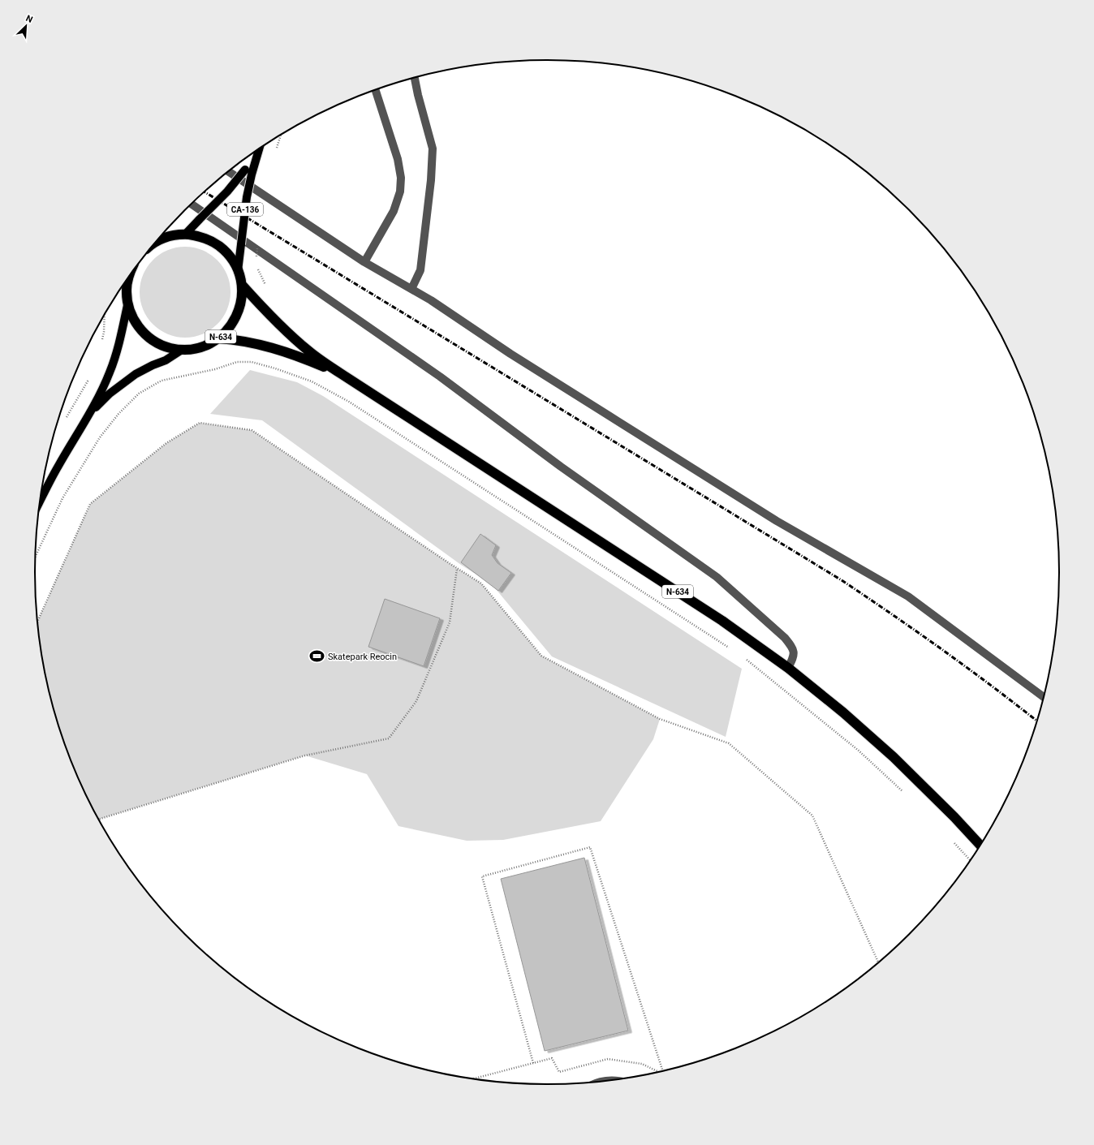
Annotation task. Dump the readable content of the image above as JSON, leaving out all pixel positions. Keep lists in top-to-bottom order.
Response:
{
  "streets": {
    "highway": ["N-634"],
    "main road": ["CA-136"]
  },
  "crossings": [
    ["CA-136", "N-634"]
  ],
  "places": {
    "sports": ["Skatepark Reocin"]
  },
  "north": "top right"
}
